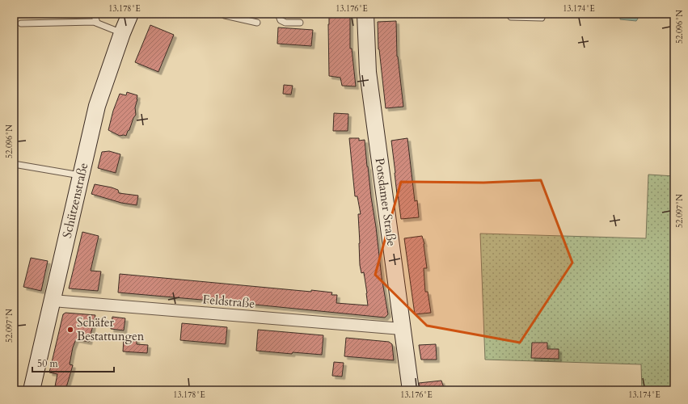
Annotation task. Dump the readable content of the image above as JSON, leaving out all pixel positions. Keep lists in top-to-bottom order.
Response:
{
  "streets": {
    "street": ["Schützenstraße", "Potsdamer Straße", "Feldstraße"]
  },
  "crossings": [
    ["Schützenstraße", "Feldstraße"],
    ["Potsdamer Straße", "Feldstraße"]
  ],
  "places": ["Schäfer Bestattungen"],
  "scale_bar": "50 m",
  "coordinates": [
    "13.178°E",
    "13.176°E",
    "13.174°E",
    "52.096°N",
    "52.097°N"
  ]
}
